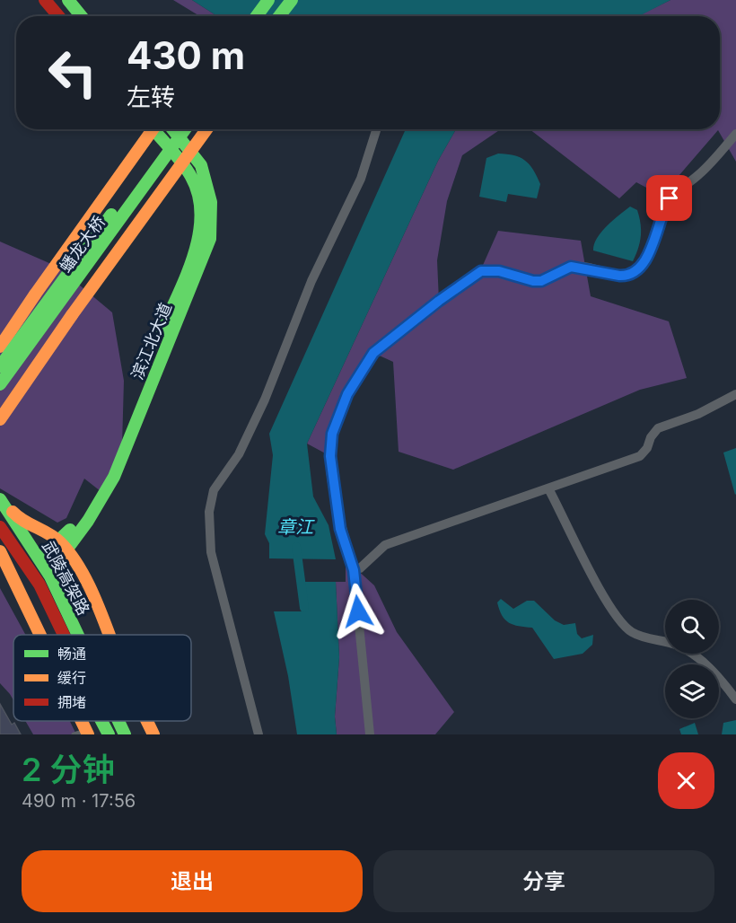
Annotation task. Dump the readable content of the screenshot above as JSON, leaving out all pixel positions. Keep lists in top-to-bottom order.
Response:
{
  "streets": {
    "main road": ["蟠龙大桥", "滨江北大道", "武陵高架路"]
  },
  "water": ["章江"],
  "legend": ["畅通", "缓行", "拥堵"],
  "page": {
    "turn": ["430 m", "左转"],
    "heading": ["2 分钟", "490 m · 17:56"],
    "buttons": ["退出", "分享"]
  }
}
